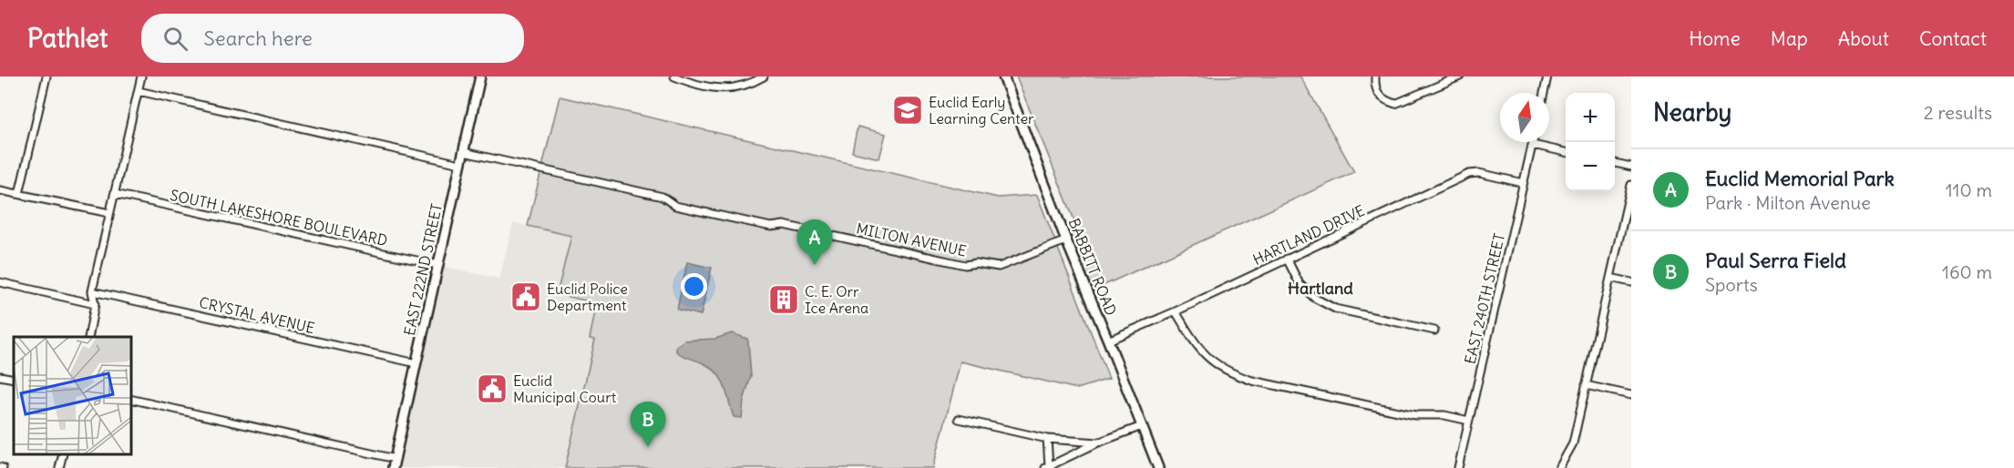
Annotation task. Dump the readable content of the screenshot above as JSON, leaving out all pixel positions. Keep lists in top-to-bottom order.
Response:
{
  "streets": {
    "main road": ["BABBITT ROAD", "EAST 222ND STREET"],
    "street": [
      "SOUTH LAKESHORE BOULEVARD",
      "HARTLAND DRIVE",
      "MILTON AVENUE",
      "EAST 240TH STREET",
      "CRYSTAL AVENUE"
    ]
  },
  "crossings": [
    ["SOUTH LAKESHORE BOULEVARD", "EAST 222ND STREET"],
    ["HARTLAND DRIVE", "BABBITT ROAD"],
    ["HARTLAND DRIVE", "EAST 240TH STREET"],
    ["MILTON AVENUE", "BABBITT ROAD"],
    ["MILTON AVENUE", "EAST 222ND STREET"],
    ["EAST 222ND STREET", "CRYSTAL AVENUE"]
  ],
  "districts": ["Hartland"],
  "places": {
    "school or university": ["Euclid Early Learning Center"],
    "public building": ["Euclid Police Department", "Euclid Municipal Court"],
    "building": ["C. E. Orr Ice Arena"]
  },
  "north": "top",
  "page": {
    "header": "Pathlet",
    "search": "Search here",
    "nav": [
      "Home",
      "Map",
      "About",
      "Contact"
    ],
    "heading": ["Nearby", "2 results"],
    "map_buttons": ["+", "−"],
    "list": [
      {
        "mark": "A",
        "name": "Euclid Memorial Park",
        "note": "Park · Milton Avenue",
        "value": "110 m"
      },
      {
        "mark": "B",
        "name": "Paul Serra Field",
        "note": "Sports",
        "value": "160 m"
      }
    ],
    "pins": ["A", "B"]
  }
}
